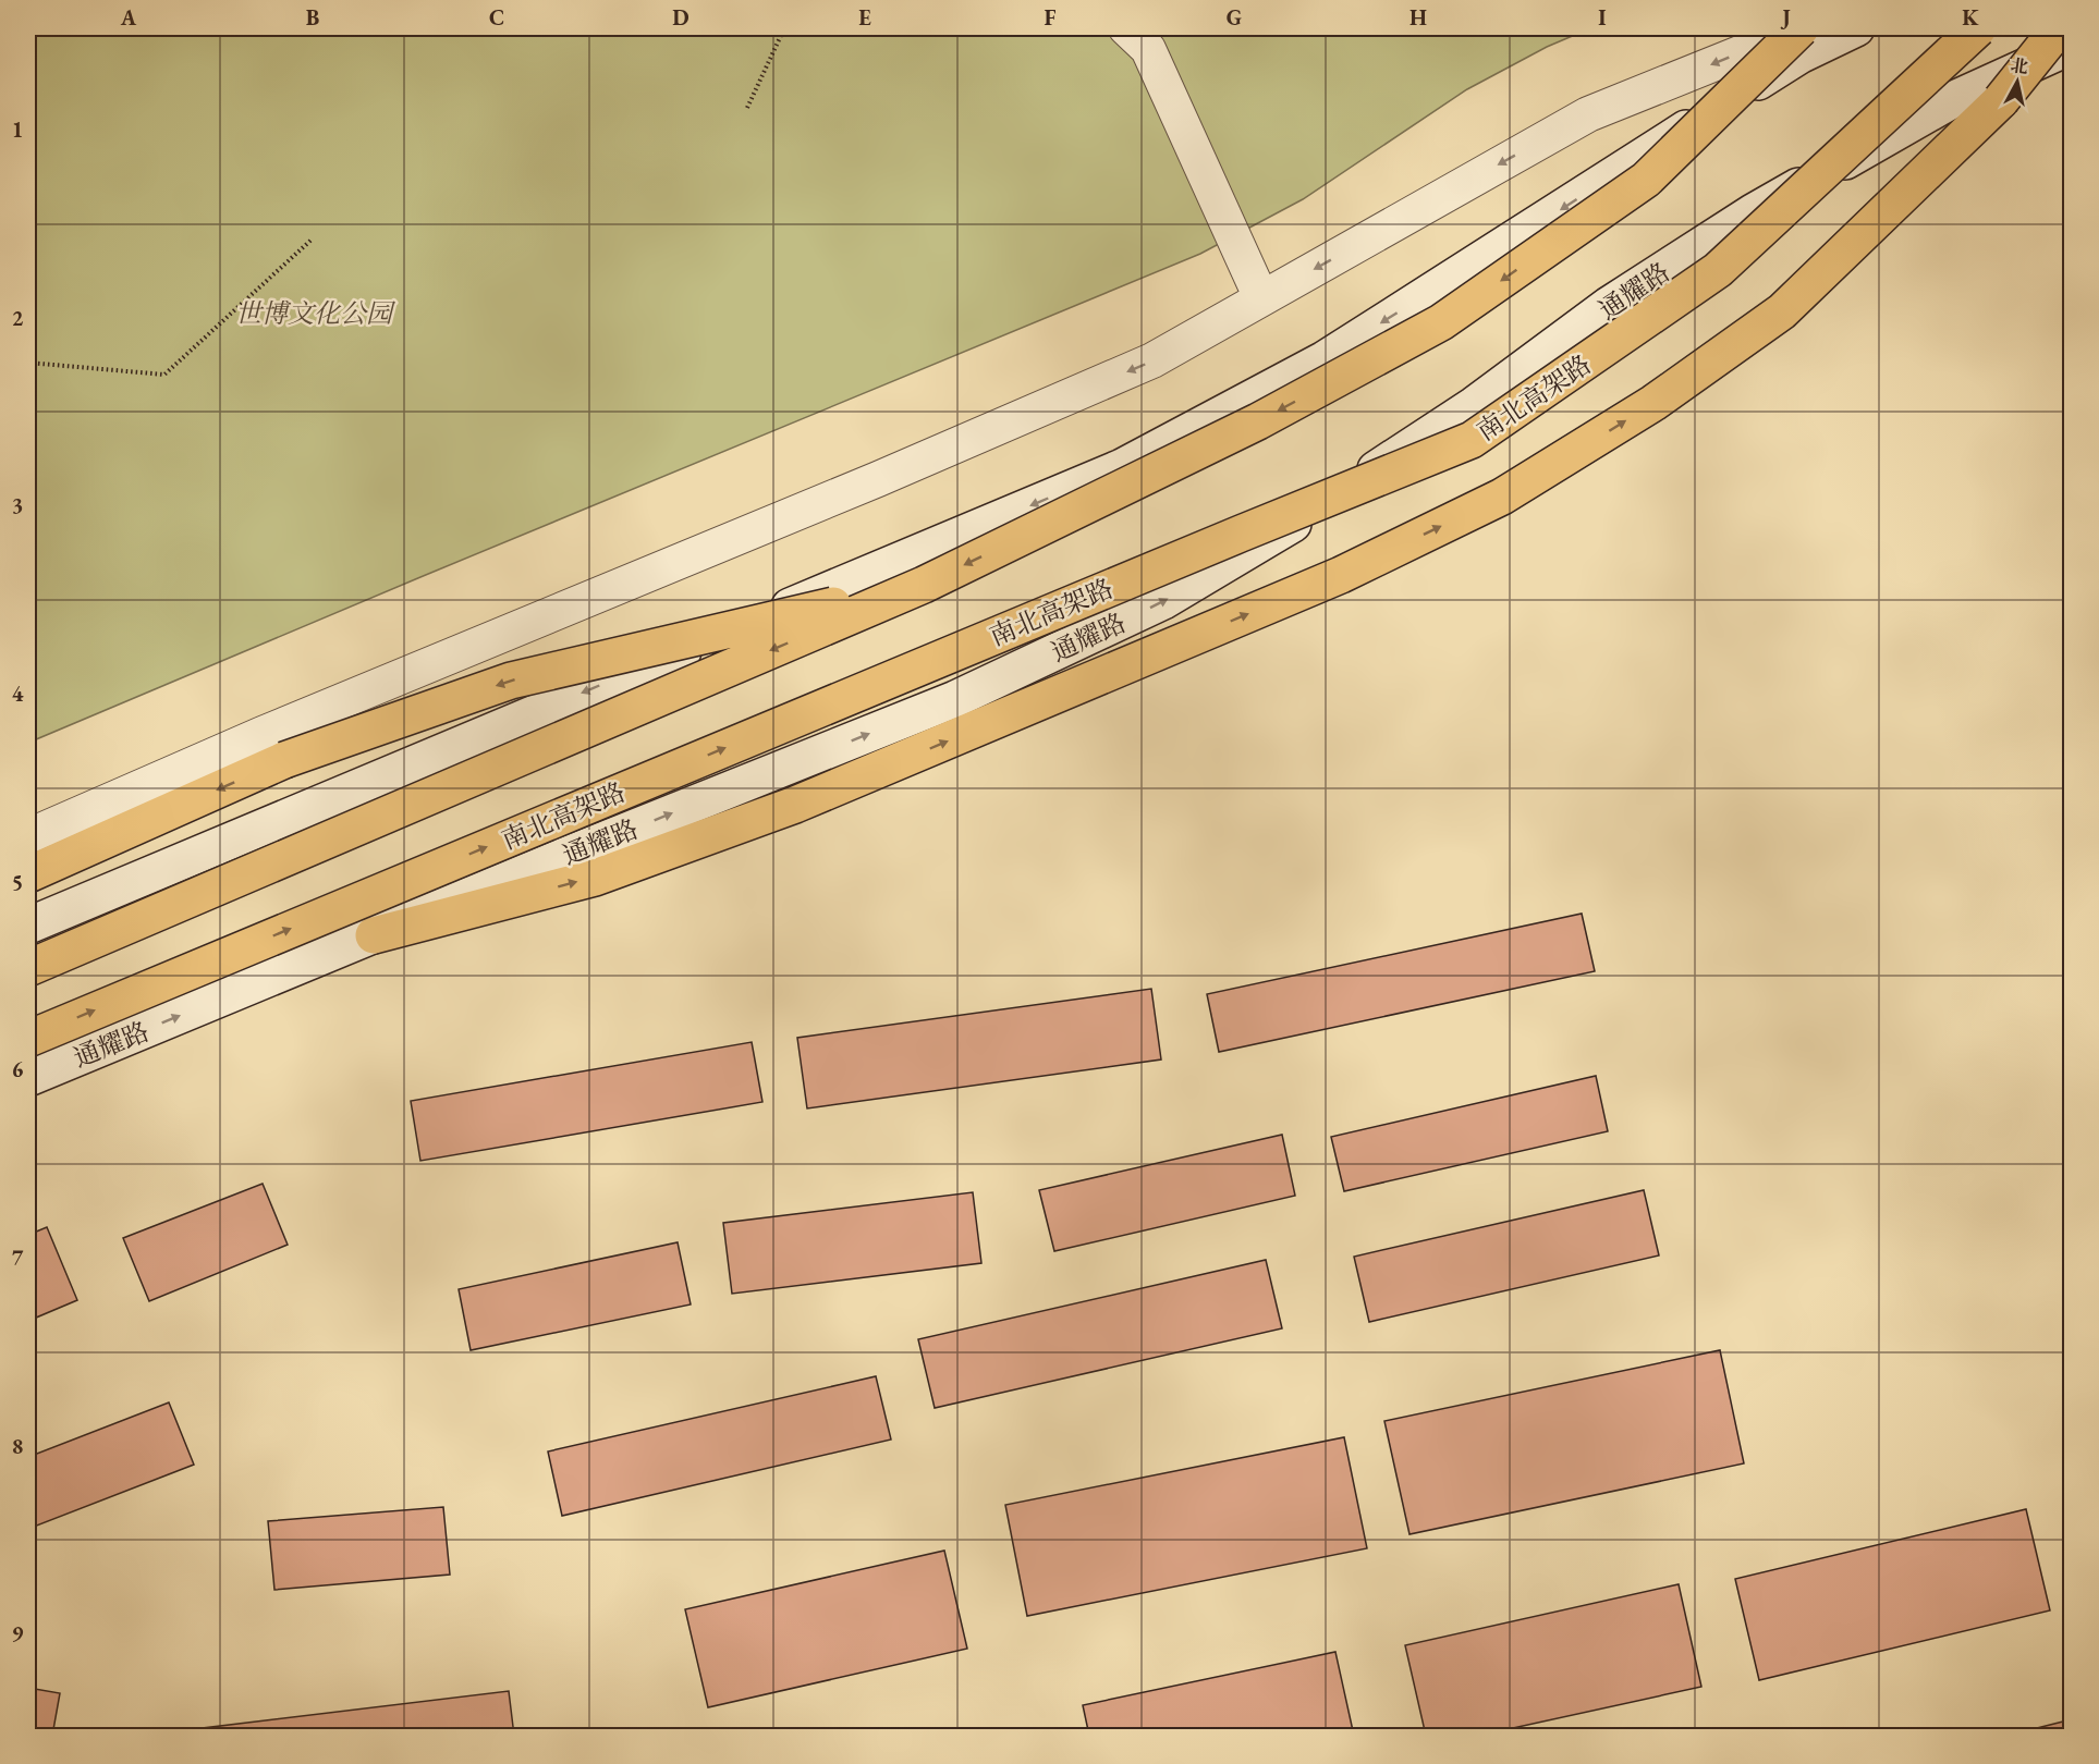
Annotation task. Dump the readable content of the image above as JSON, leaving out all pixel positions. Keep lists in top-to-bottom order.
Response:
{
  "streets": {
    "highway": ["南北高架路"],
    "street": ["通耀路"]
  },
  "parks": ["世博文化公园"],
  "north": "top",
  "grid": {
    "columns": [
      "A",
      "B",
      "C",
      "D",
      "E",
      "F",
      "G",
      "H",
      "I",
      "J",
      "K"
    ],
    "rows": [
      "1",
      "2",
      "3",
      "4",
      "5",
      "6",
      "7",
      "8",
      "9"
    ]
  }
}
